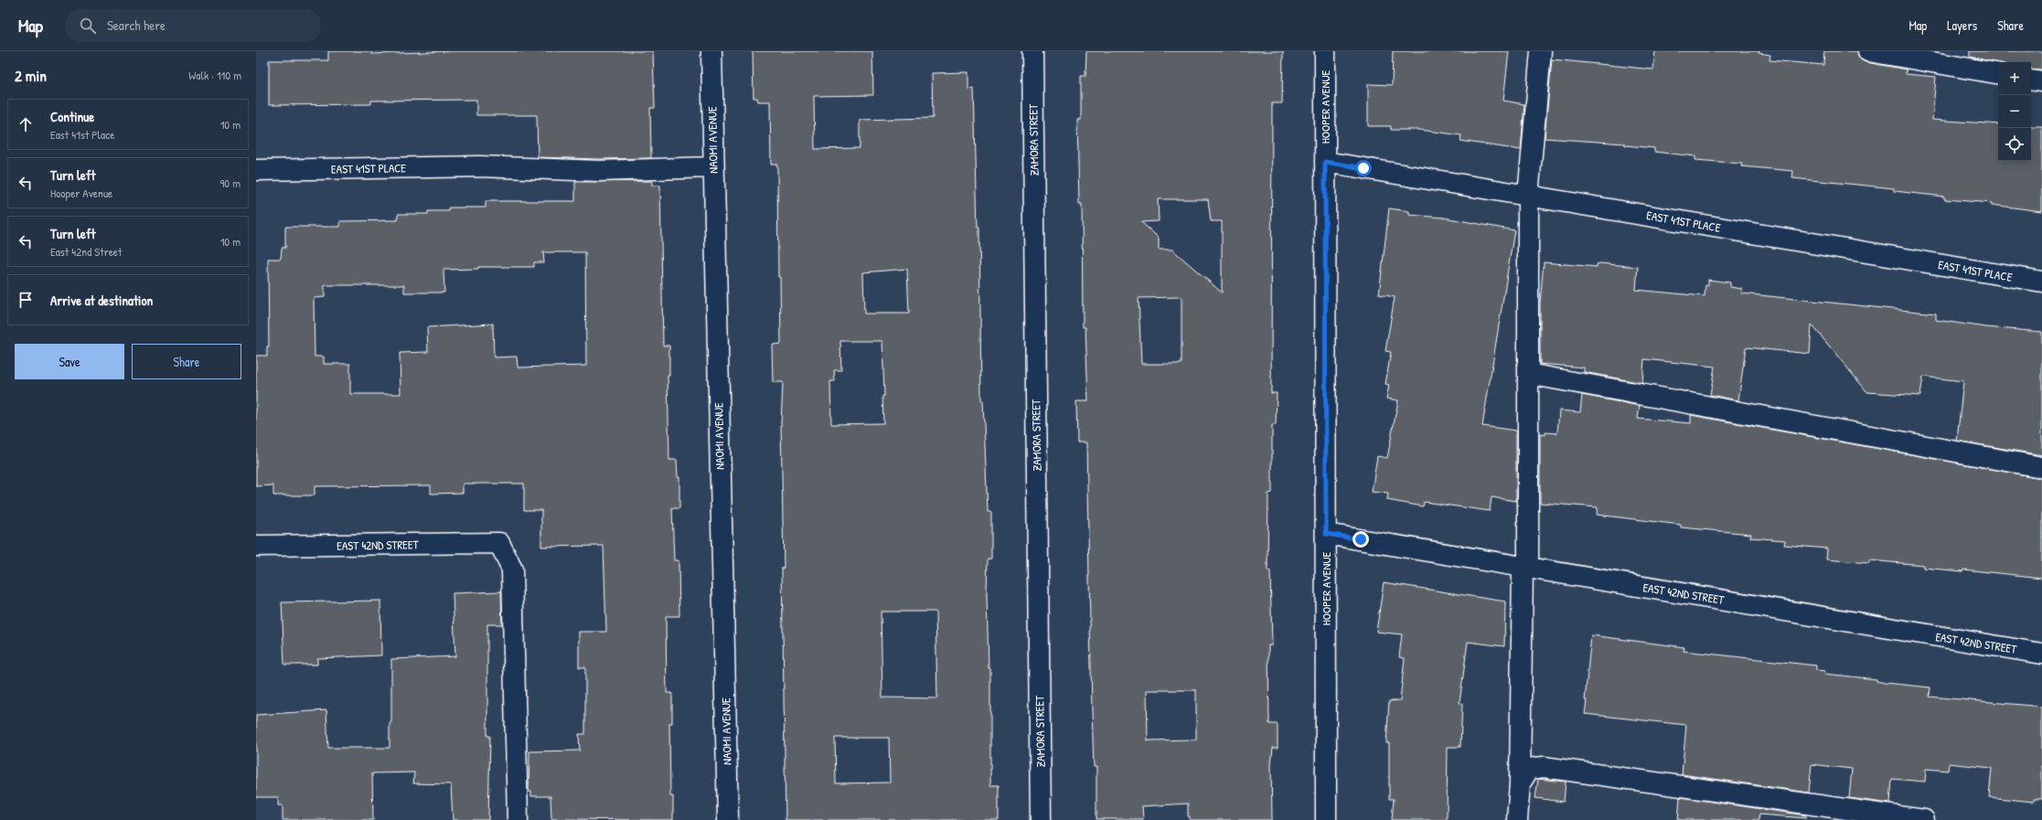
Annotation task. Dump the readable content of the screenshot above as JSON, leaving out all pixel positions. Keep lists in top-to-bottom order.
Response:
{
  "streets": {
    "street": [
      "HOOPER AVENUE",
      "NAOMI AVENUE",
      "ZAMORA STREET",
      "EAST 41ST PLACE",
      "EAST 42ND STREET"
    ]
  },
  "crossings": [
    ["HOOPER AVENUE", "EAST 41ST PLACE"],
    ["HOOPER AVENUE", "EAST 42ND STREET"],
    ["NAOMI AVENUE", "EAST 41ST PLACE"]
  ],
  "page": {
    "header": "Map",
    "search": "Search here",
    "nav": ["Map", "Layers", "Share"],
    "heading": ["2 min", "Walk · 110 m"],
    "map_buttons": ["+", "−"],
    "list": [
      ["Continue", "East 41st Place", "10 m"],
      ["Turn left", "Hooper Avenue", "90 m"],
      ["Turn left", "East 42nd Street", "10 m"],
      "Arrive at destination"
    ],
    "buttons": ["Save", "Share"]
  }
}
